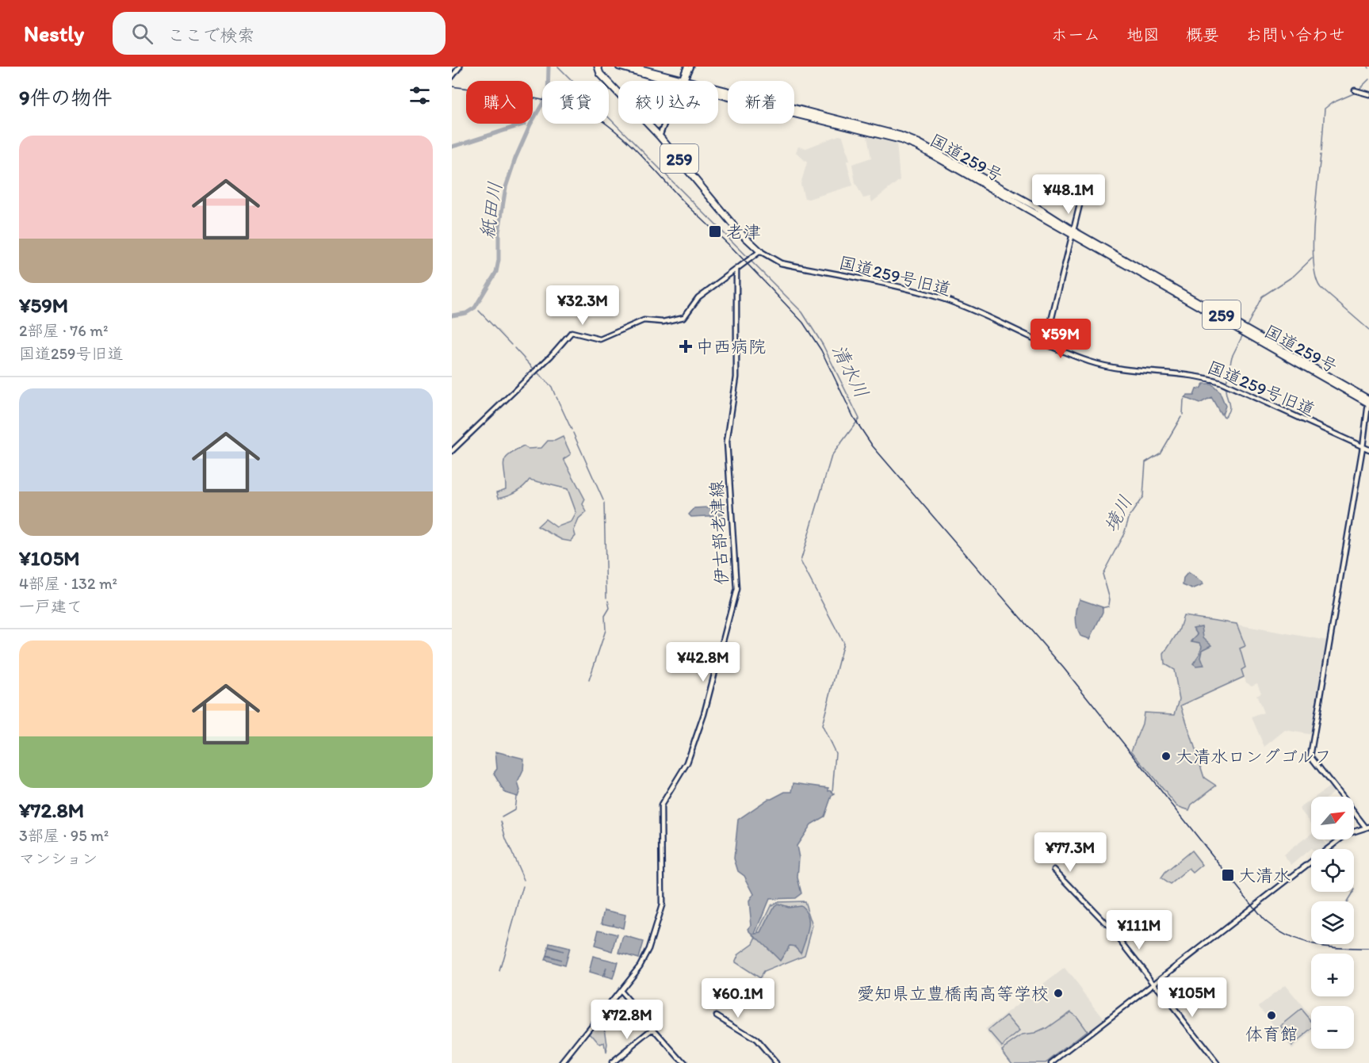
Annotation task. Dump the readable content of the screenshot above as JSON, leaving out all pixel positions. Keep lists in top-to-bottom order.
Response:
{
  "streets": {
    "highway": ["国道259号", "259"],
    "street": ["国道259号旧道", "伊古部老津線"]
  },
  "crossings": [
    ["259", "国道259号旧道"]
  ],
  "water": ["紙田川", "清水川", "境川"],
  "places": {
    "transit": ["老津", "大清水"],
    "health": ["中西病院"],
    "other": ["大清水ロングゴルフ", "愛知県立豊橋南高等学校", "体育館"]
  },
  "north": "top right",
  "page": {
    "header": "Nestly",
    "search": "ここで検索",
    "nav": [
      "ホーム",
      "地図",
      "概要",
      "お問い合わせ"
    ],
    "heading": "9件の物件",
    "chip": [
      "購入",
      "賃貸",
      "絞り込み",
      "新着"
    ],
    "list": [
      {
        "name": "¥59M",
        "note": "2部屋 · 76 m² · 国道259号旧道"
      },
      {
        "name": "¥105M",
        "note": "4部屋 · 132 m² · 一戸建て"
      },
      {
        "name": "¥72.8M",
        "note": "3部屋 · 95 m² · マンション"
      }
    ],
    "price": [
      "¥48.1M",
      "¥32.3M",
      "¥59M",
      "¥42.8M",
      "¥77.3M",
      "¥111M",
      "¥105M",
      "¥60.1M",
      "¥72.8M"
    ],
    "map_buttons": ["+", "−"]
  }
}
